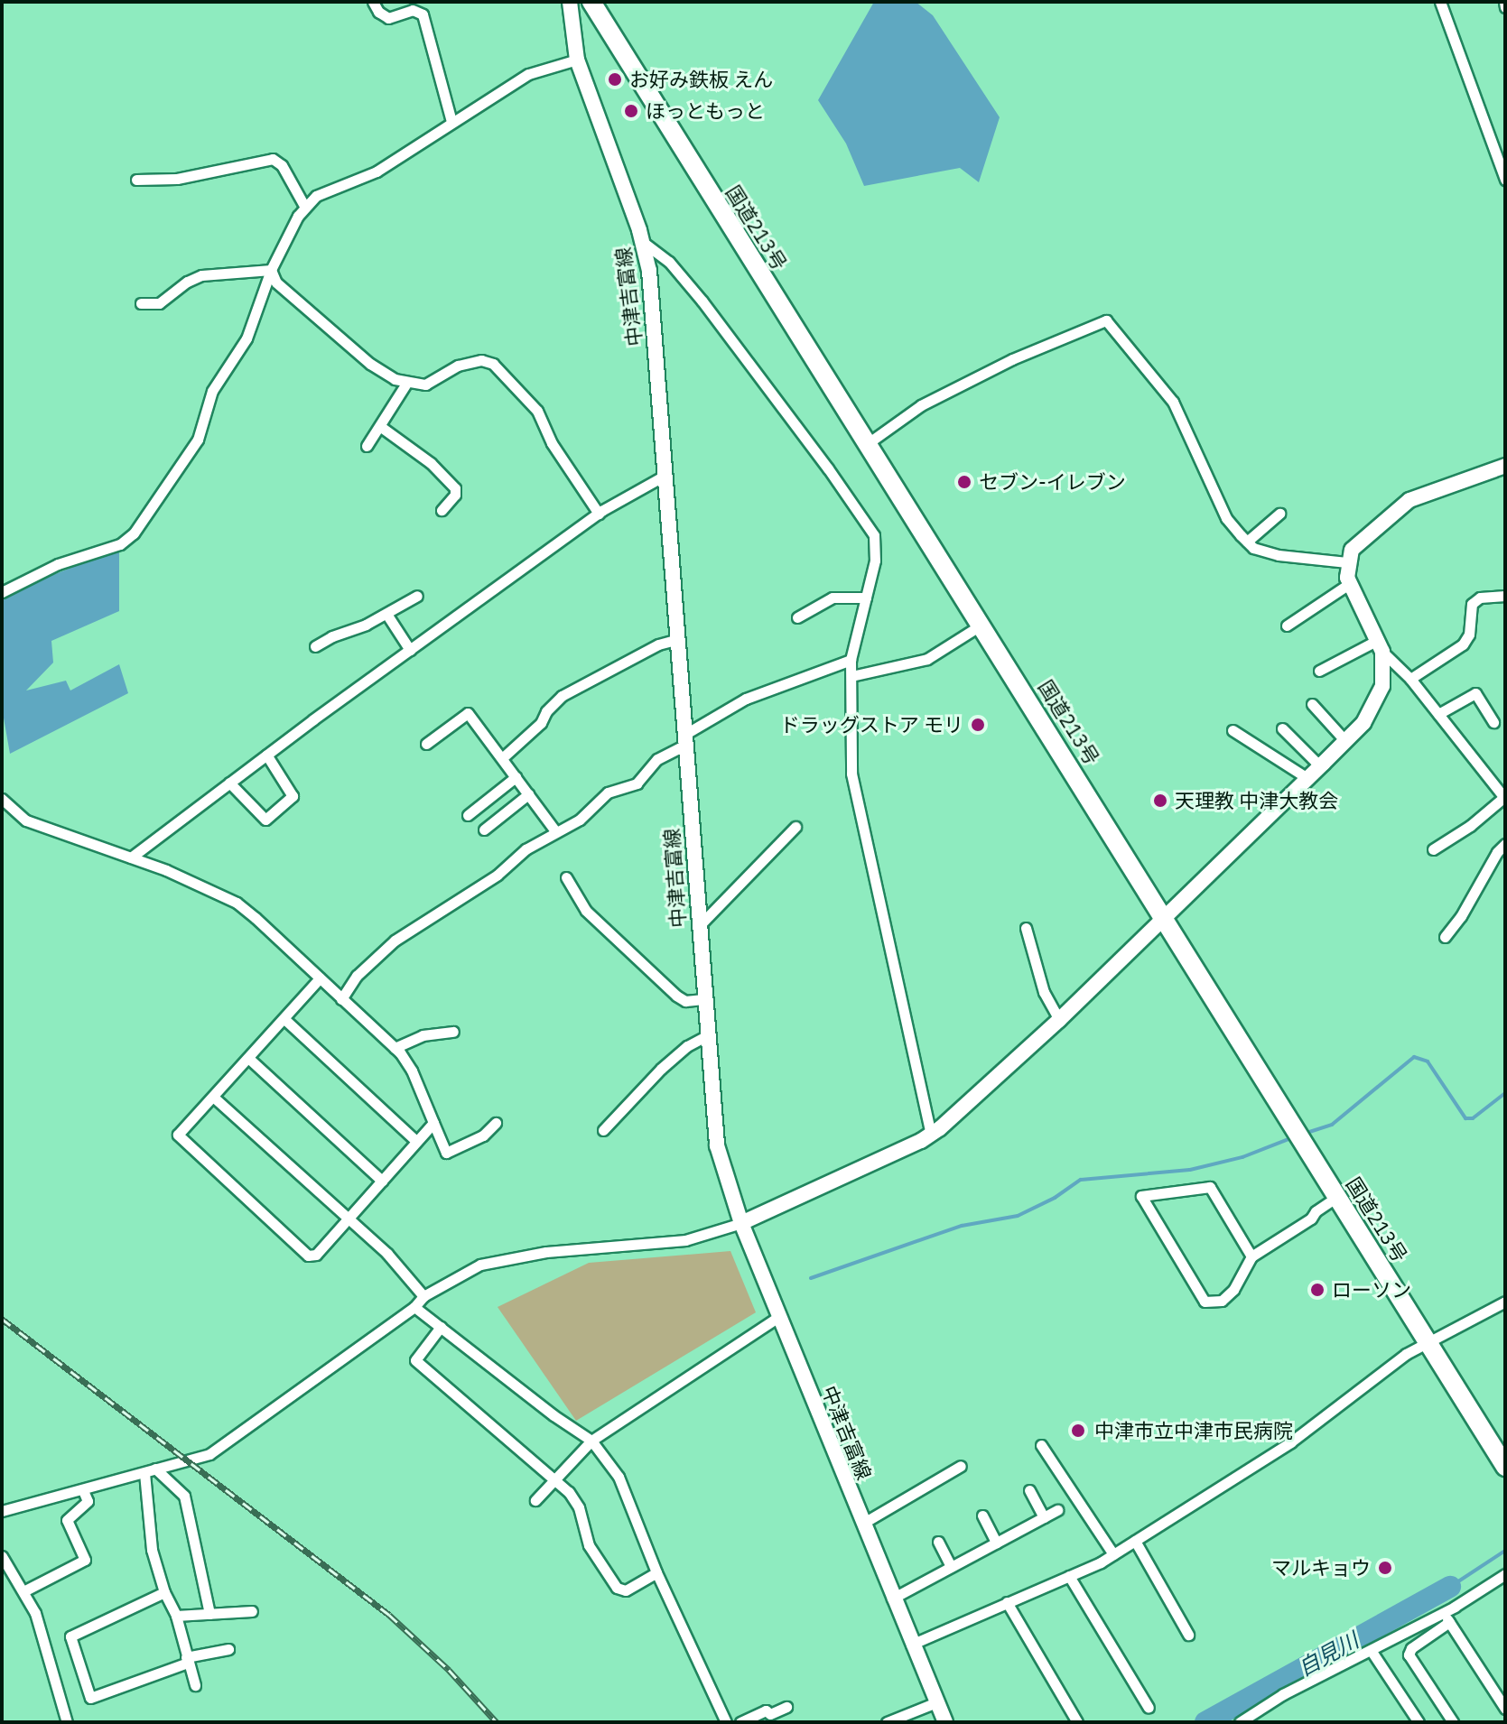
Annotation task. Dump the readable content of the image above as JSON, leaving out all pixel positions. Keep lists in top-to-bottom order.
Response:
{
  "streets": {
    "highway": ["国道213号"],
    "main road": ["中津吉富線"]
  },
  "water": ["自見川"],
  "places": [
    "お好み鉄板 えん",
    "ほっともっと",
    "セブン-イレブン",
    "ドラッグストア モリ",
    "天理教 中津大教会",
    "ローソン",
    "中津市立中津市民病院",
    "マルキョウ"
  ]
}
